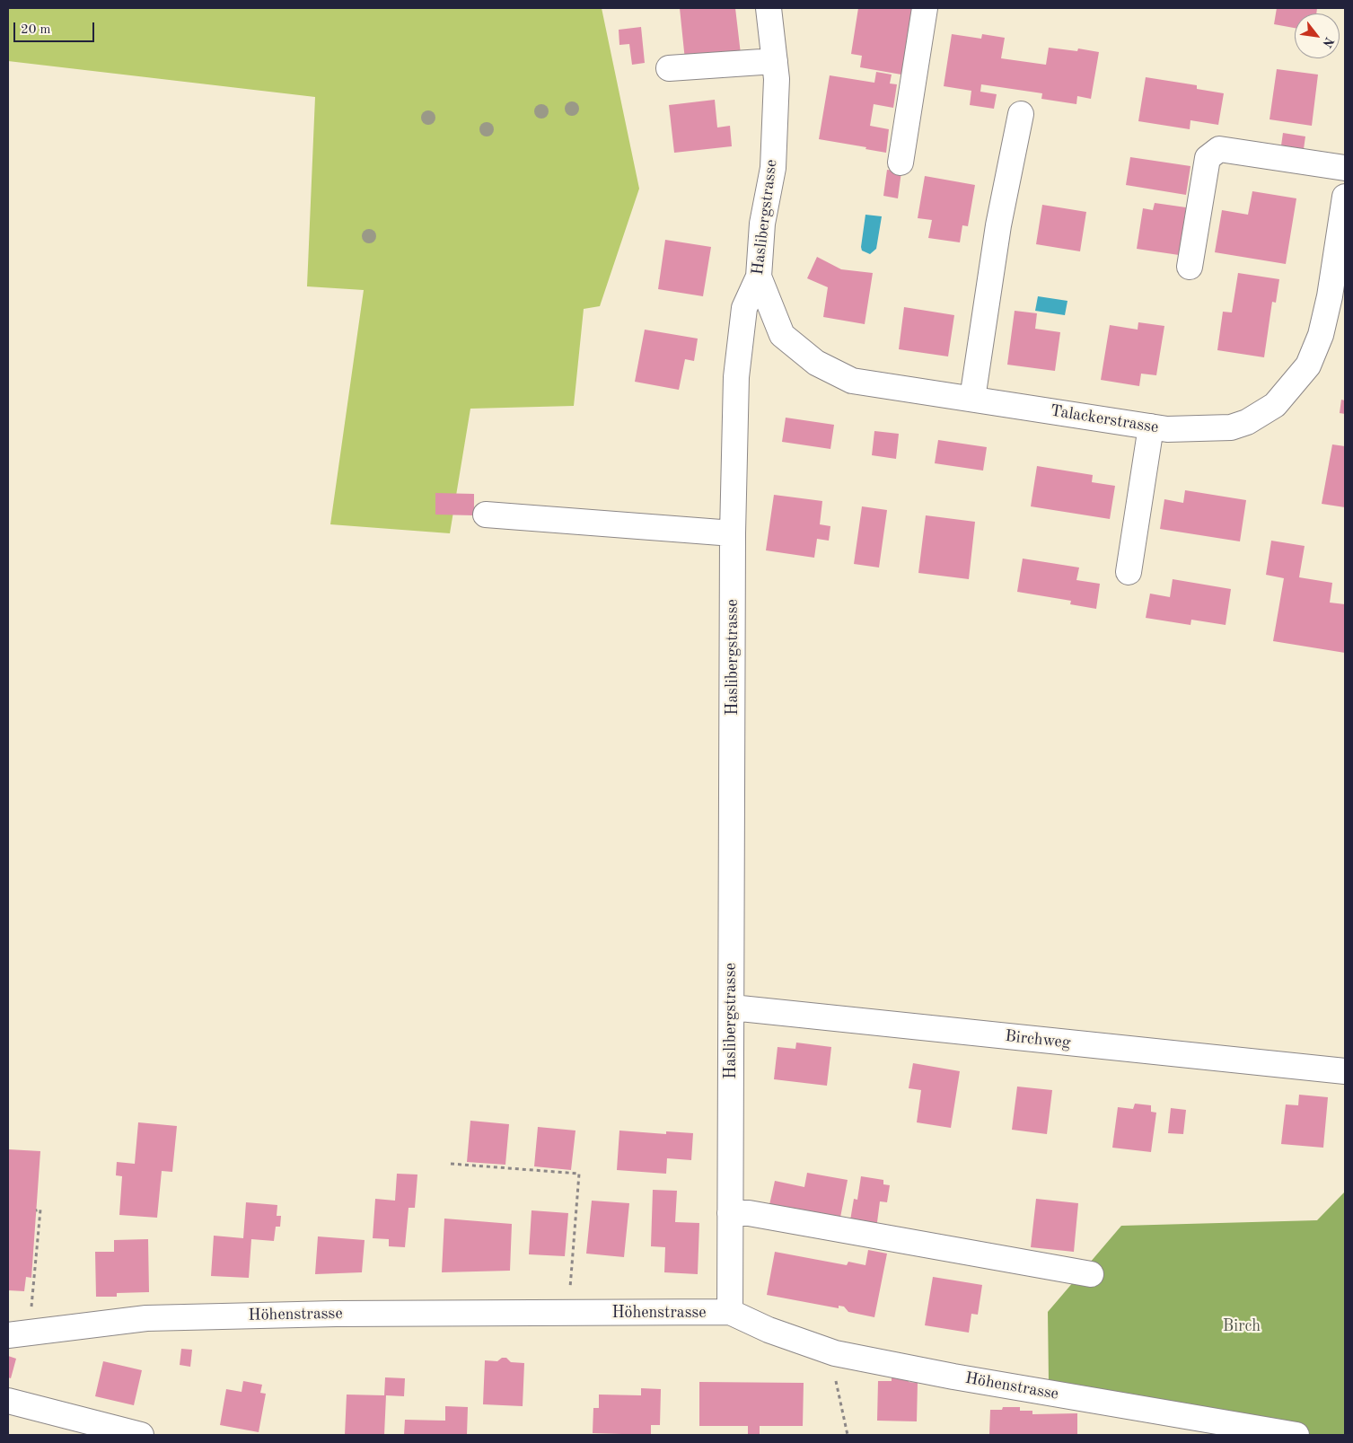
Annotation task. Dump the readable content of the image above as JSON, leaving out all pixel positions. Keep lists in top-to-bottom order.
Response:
{
  "streets": {
    "street": [
      "Haslibergstrasse",
      "Talackerstrasse",
      "Birchweg",
      "Höhenstrasse"
    ]
  },
  "crossings": [
    ["Haslibergstrasse", "Talackerstrasse"],
    ["Haslibergstrasse", "Birchweg"],
    ["Haslibergstrasse", "Höhenstrasse"]
  ],
  "parks": ["Birch"],
  "scale_bar": "20 m",
  "north": "bottom right"
}
